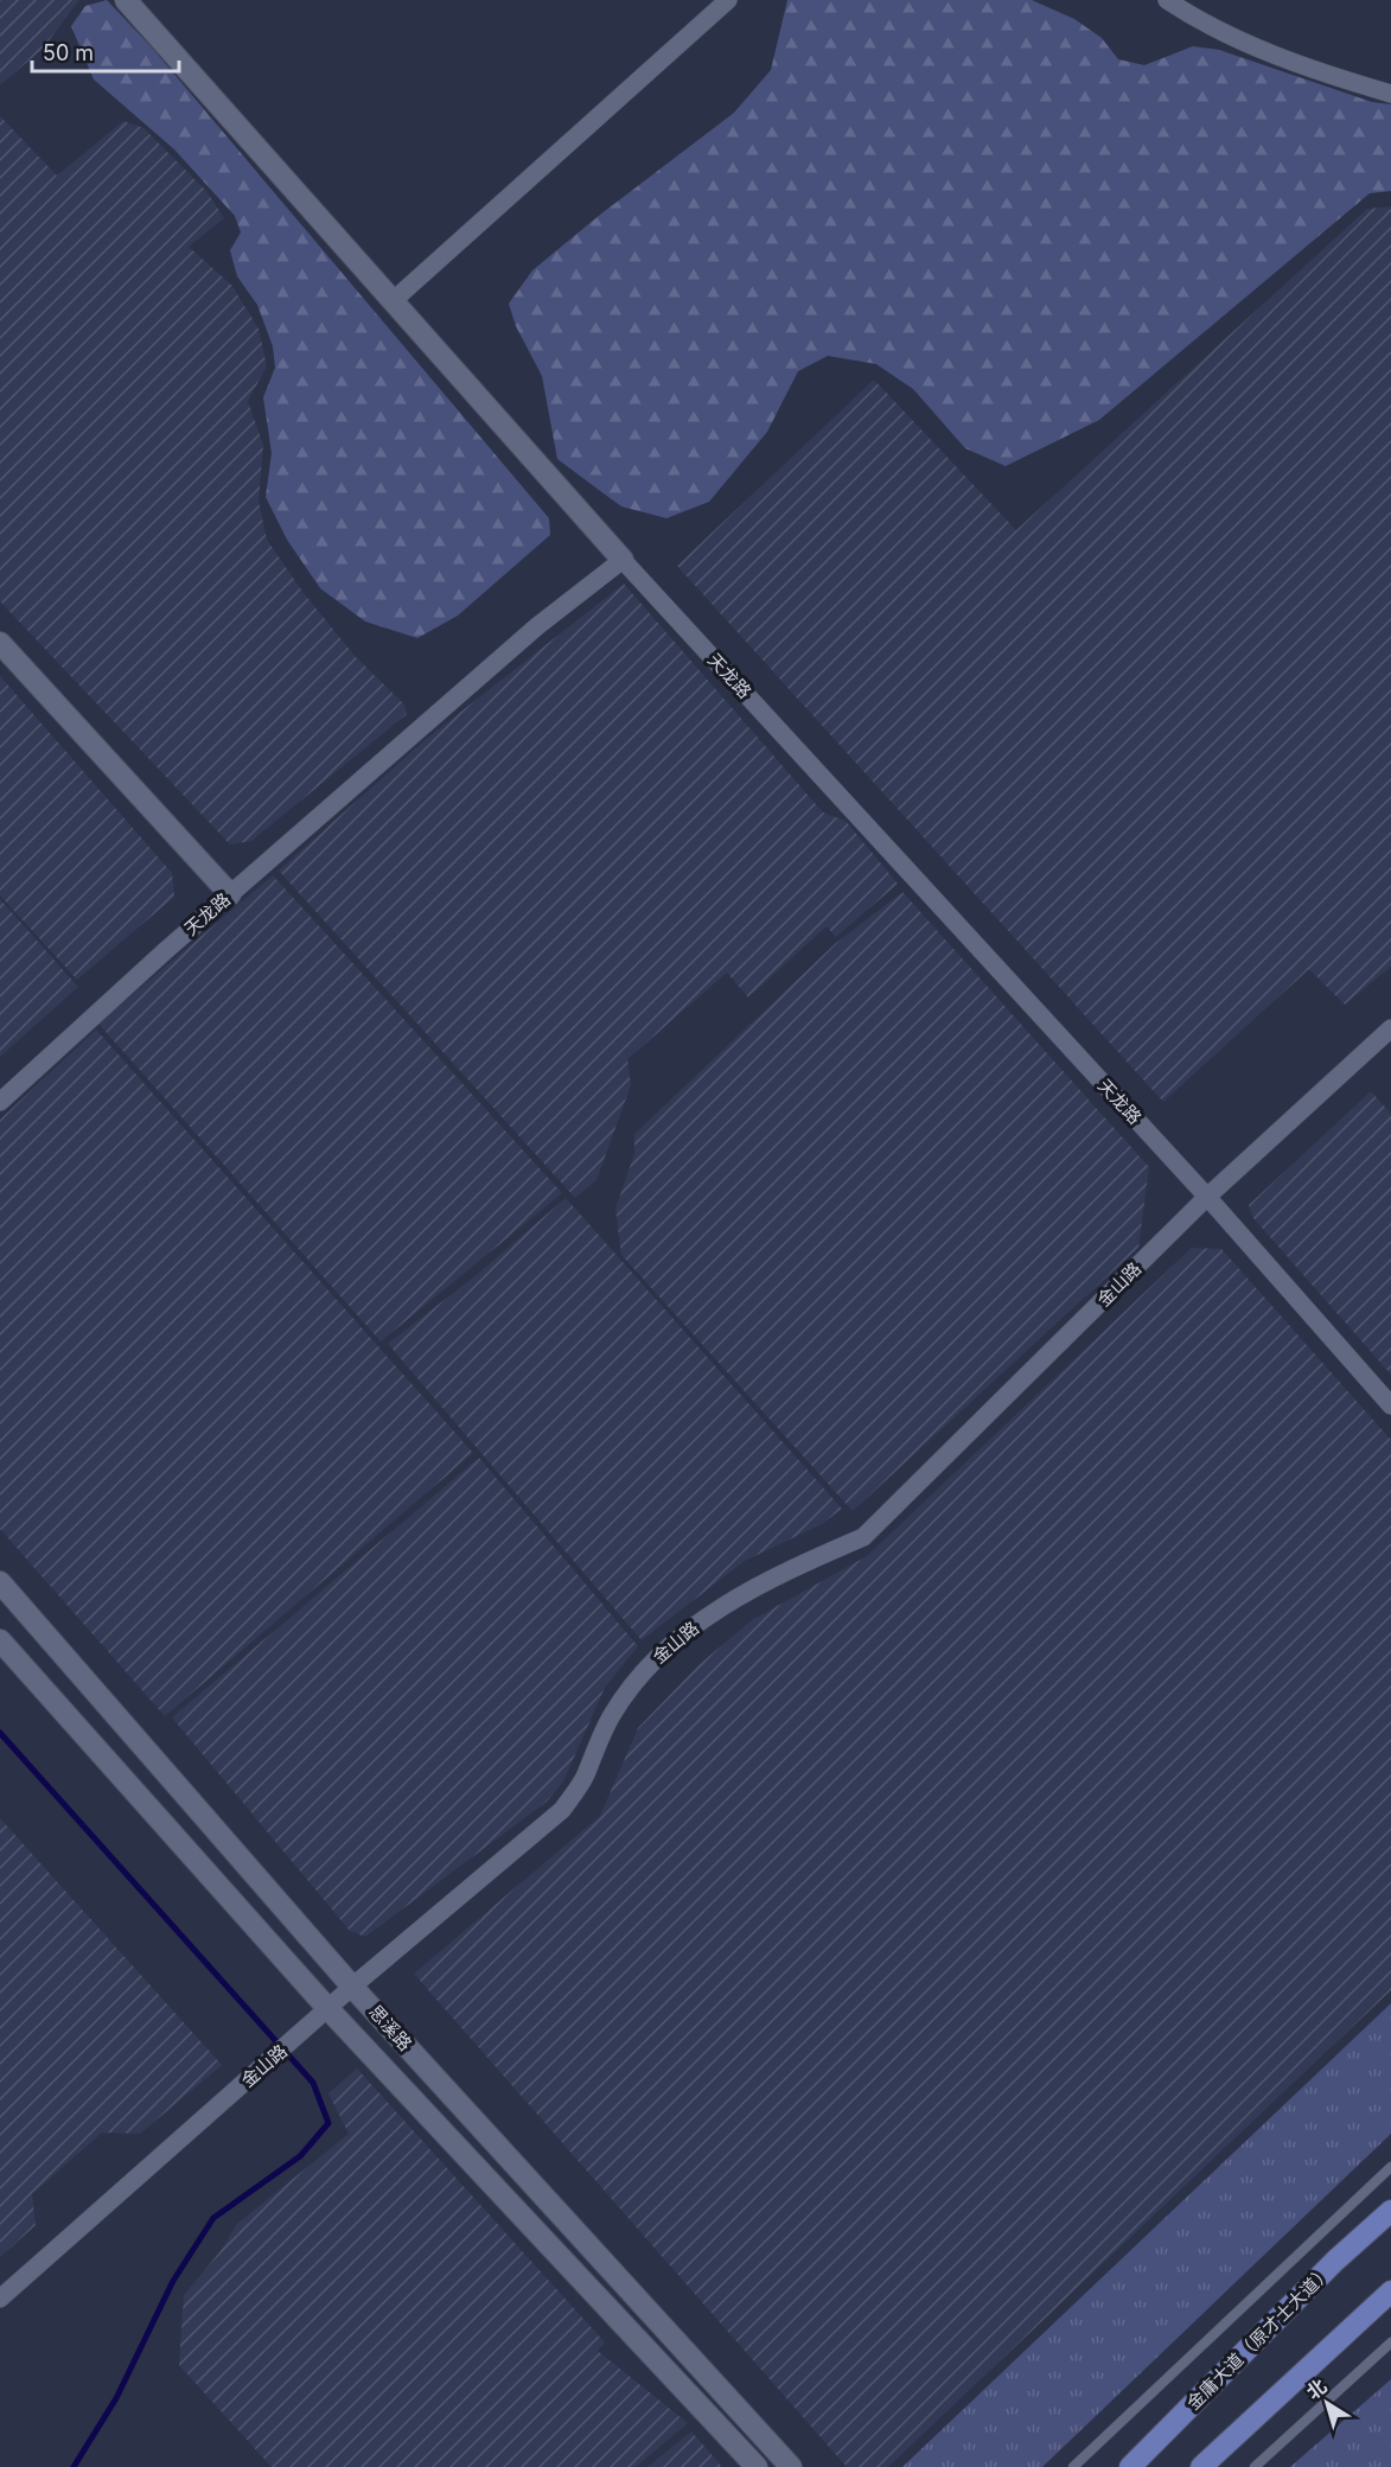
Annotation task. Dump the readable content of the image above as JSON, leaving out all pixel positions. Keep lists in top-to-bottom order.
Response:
{
  "streets": {
    "main road": ["金庸大道（原才士大道）"],
    "street": ["天龙路", "金山路", "思溪路"]
  },
  "crossings": [
    ["天龙路", "金山路"],
    ["金山路", "思溪路"]
  ],
  "scale_bar": "50 m",
  "north": "top left"
}
